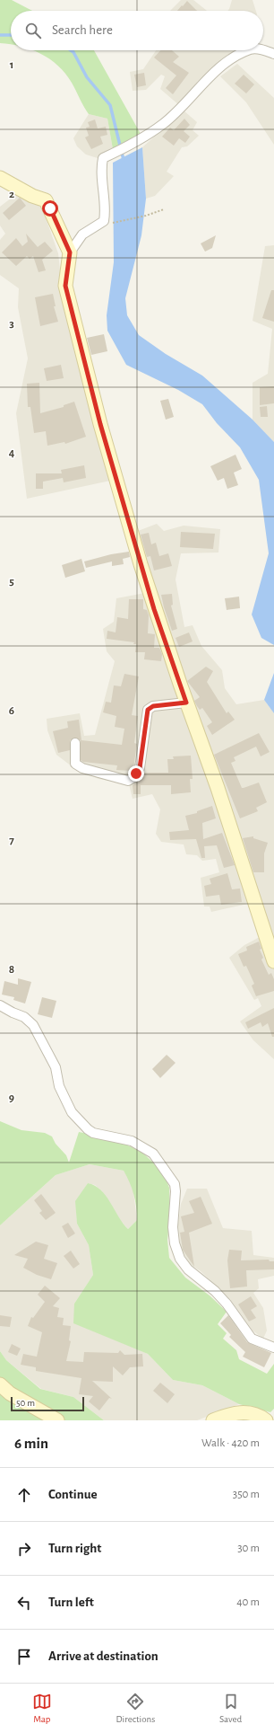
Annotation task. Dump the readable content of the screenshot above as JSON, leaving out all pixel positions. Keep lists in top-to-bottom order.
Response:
{
  "scale_bar": "50 m",
  "page": {
    "search": "Search here",
    "scale": "50 m",
    "heading": ["6 min", "Walk · 420 m"],
    "list": [
      ["Continue", "350 m"],
      ["Turn right", "30 m"],
      ["Turn left", "40 m"],
      "Arrive at destination"
    ],
    "nav": ["Map", "Directions", "Saved"]
  },
  "grid": {
    "rows": [
      "1",
      "2",
      "3",
      "4",
      "5",
      "6",
      "7",
      "8",
      "9"
    ]
  }
}
